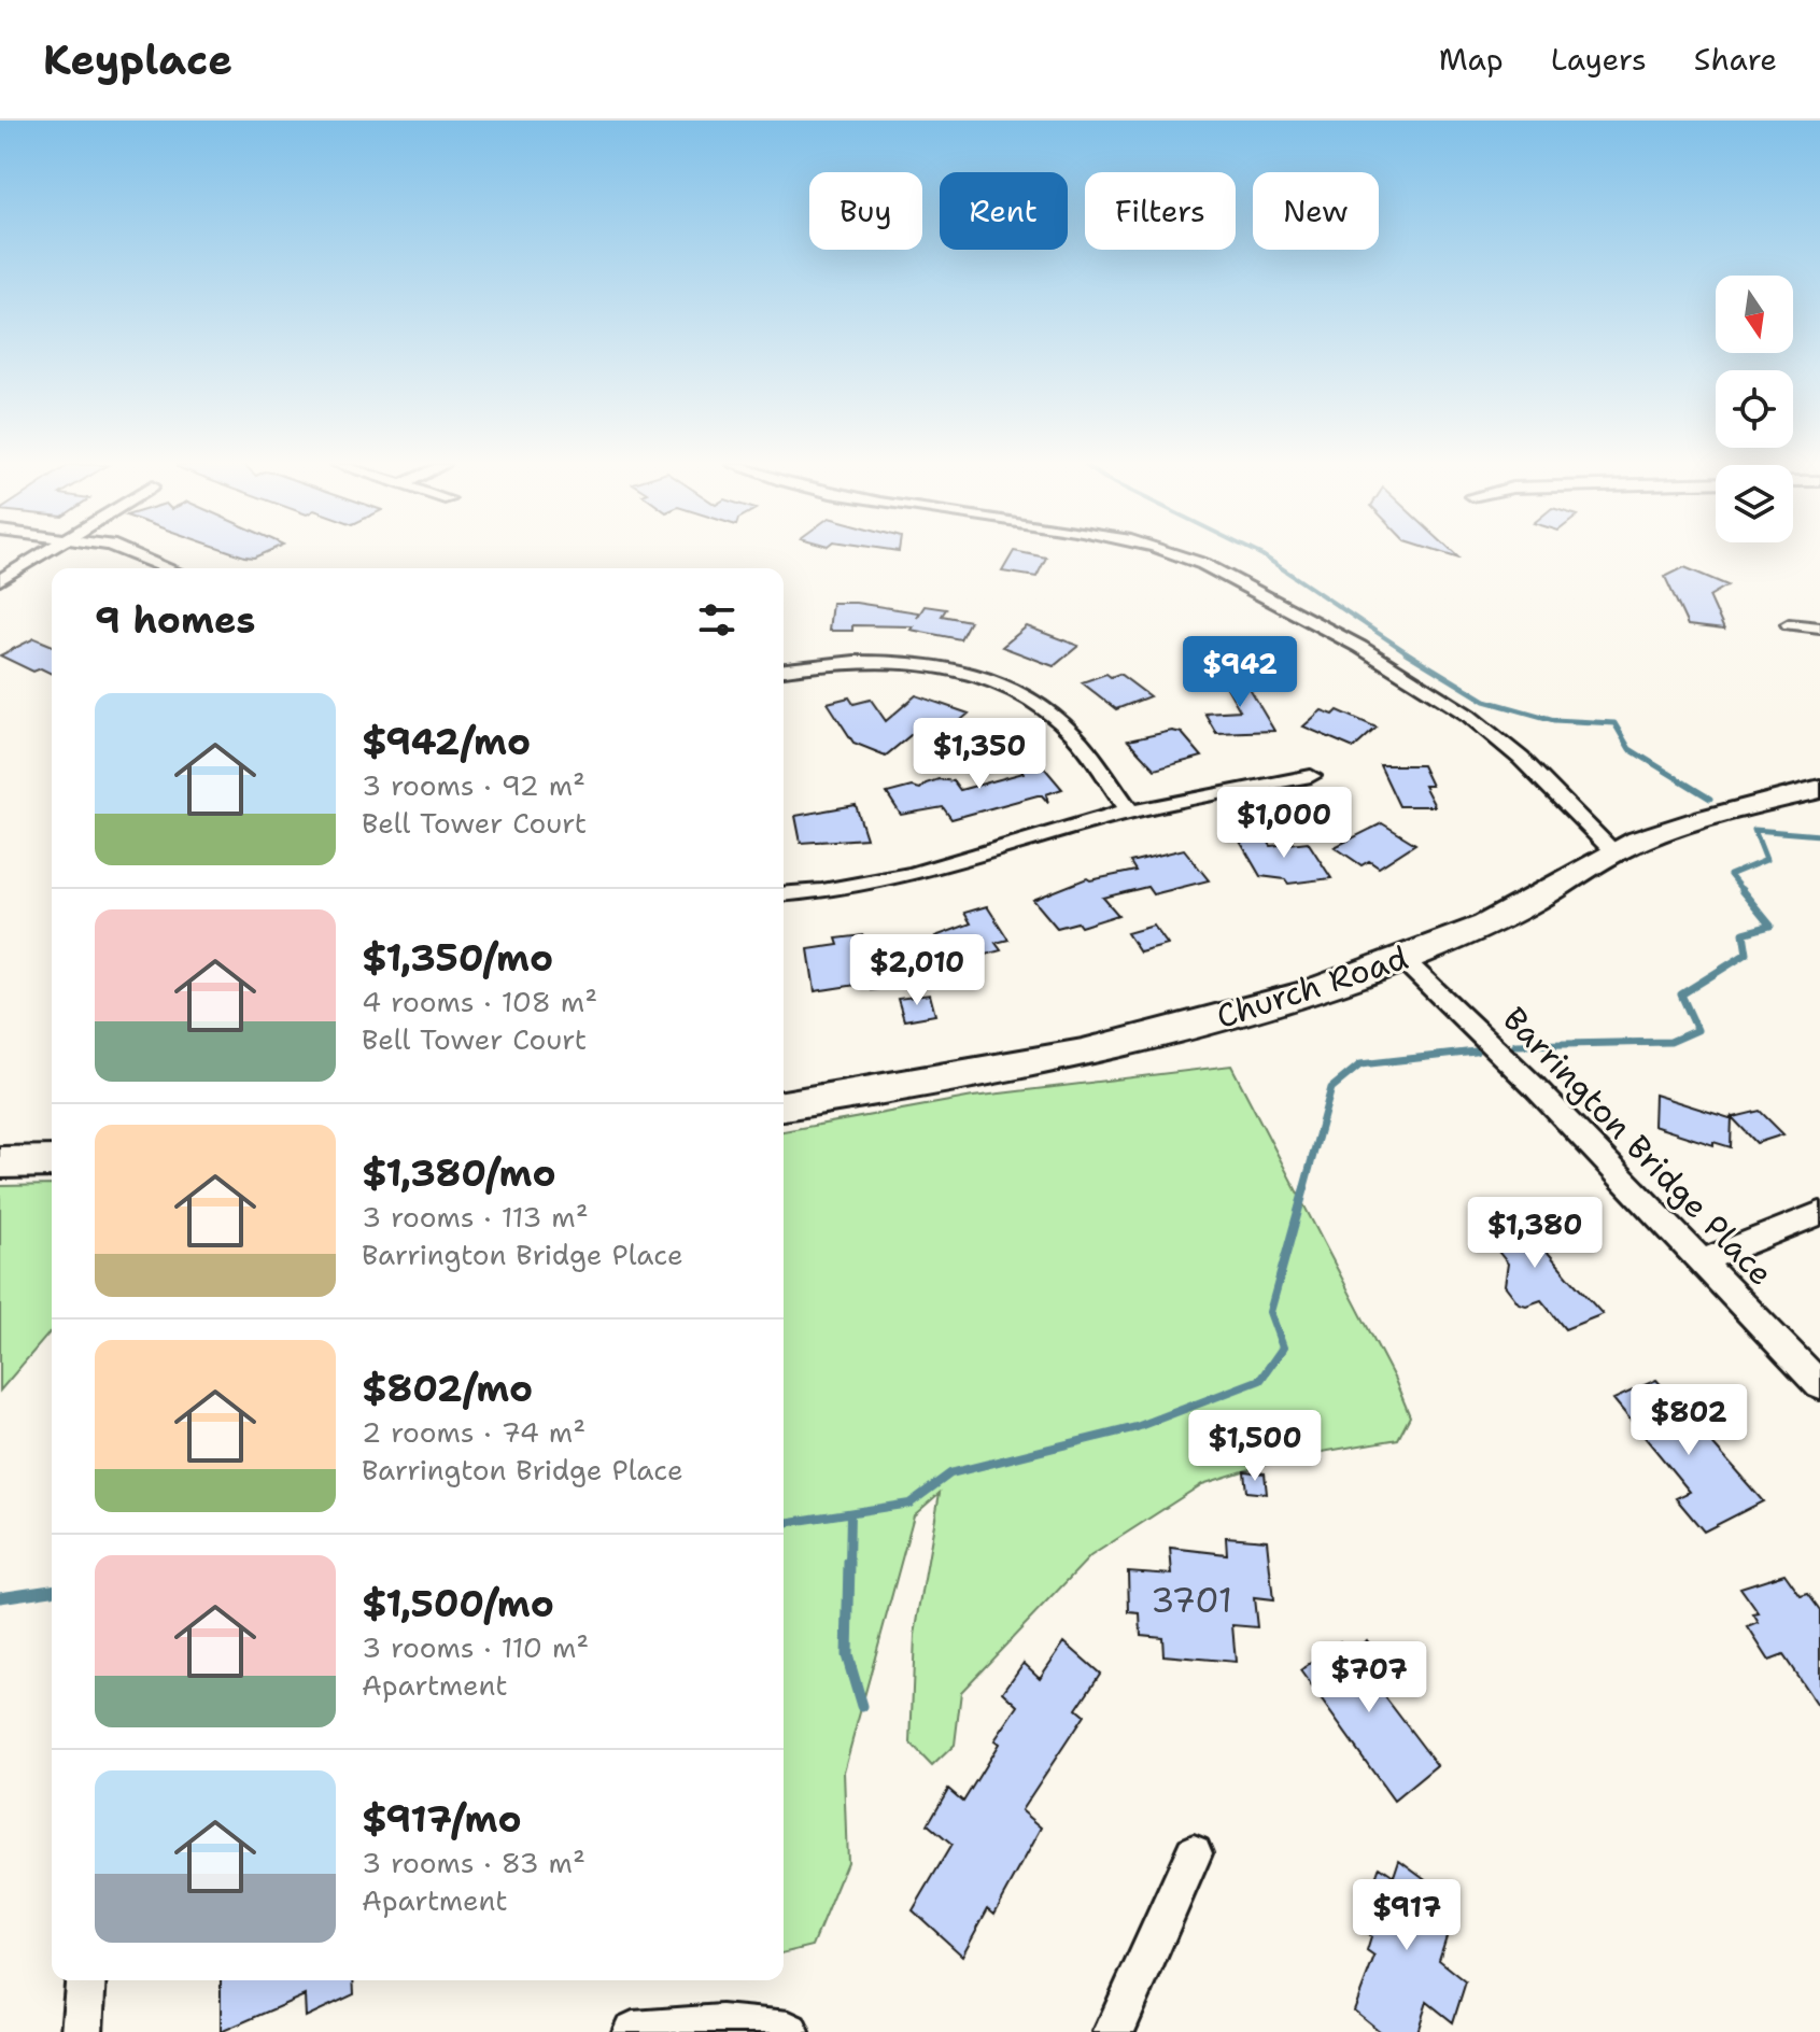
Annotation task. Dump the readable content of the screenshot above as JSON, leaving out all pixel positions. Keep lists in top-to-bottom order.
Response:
{
  "streets": {
    "main road": ["Church Road"],
    "street": ["Barrington Bridge Place"]
  },
  "crossings": [
    ["Church Road", "Barrington Bridge Place"]
  ],
  "house_numbers": ["3701"],
  "north": "bottom",
  "page": {
    "header": "Keyplace",
    "nav": ["Map", "Layers", "Share"],
    "chip": [
      "Buy",
      "Rent",
      "Filters",
      "New"
    ],
    "heading": "9 homes",
    "price": [
      "$942",
      "$1,350",
      "$1,000",
      "$2,010",
      "$1,380",
      "$802",
      "$1,500",
      "$707",
      "$917"
    ],
    "list": [
      {
        "name": "$942/mo",
        "note": "3 rooms · 92 m² · Bell Tower Court"
      },
      {
        "name": "$1,350/mo",
        "note": "4 rooms · 108 m² · Bell Tower Court"
      },
      {
        "name": "$1,380/mo",
        "note": "3 rooms · 113 m² · Barrington Bridge Place"
      },
      {
        "name": "$802/mo",
        "note": "2 rooms · 74 m² · Barrington Bridge Place"
      },
      {
        "name": "$1,500/mo",
        "note": "3 rooms · 110 m² · Apartment"
      },
      {
        "name": "$917/mo",
        "note": "3 rooms · 83 m² · Apartment"
      }
    ]
  }
}
